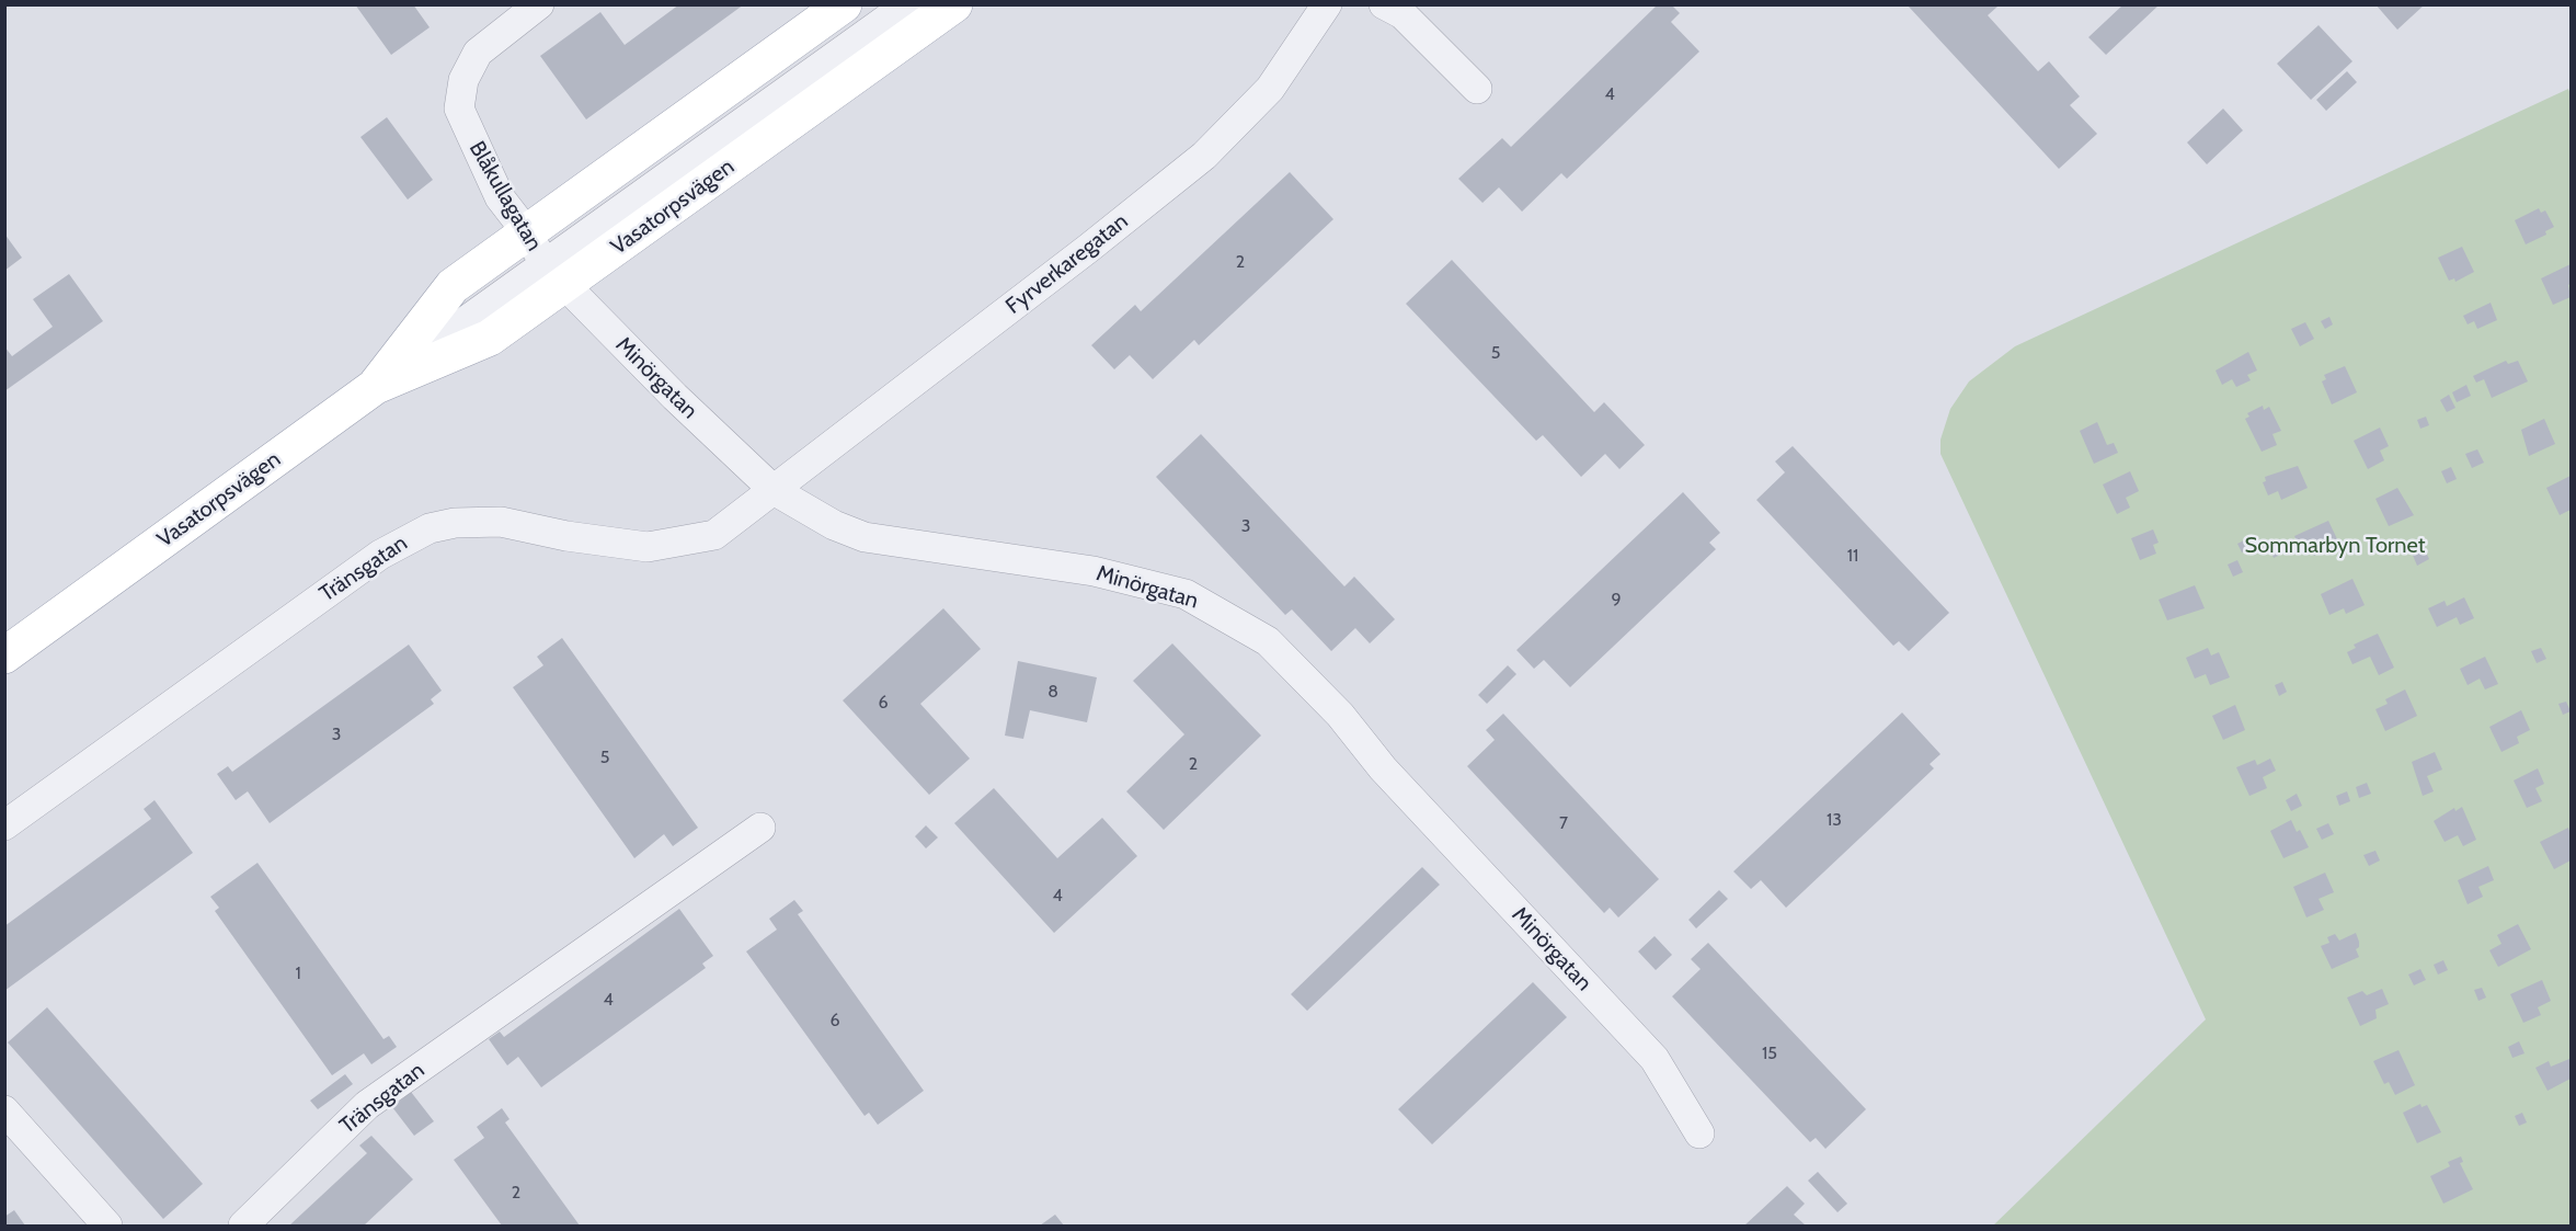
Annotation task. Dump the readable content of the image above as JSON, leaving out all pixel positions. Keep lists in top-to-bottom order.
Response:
{
  "streets": {
    "main road": ["Vasatorpsvägen"],
    "street": [
      "Blåkullagatan",
      "Fyrverkaregatan",
      "Minörgatan",
      "Tränsgatan"
    ]
  },
  "crossings": [
    ["Blåkullagatan", "Vasatorpsvägen"],
    ["Blåkullagatan", "Minörgatan"],
    ["Vasatorpsvägen", "Minörgatan"],
    ["Fyrverkaregatan", "Minörgatan"],
    ["Fyrverkaregatan", "Tränsgatan"],
    ["Minörgatan", "Tränsgatan"]
  ],
  "parks": ["Sommarbyn Tornet"],
  "house_numbers": [
    "4",
    "2",
    "5",
    "3",
    "11",
    "9",
    "8",
    "6",
    "3",
    "5",
    "2",
    "13",
    "7",
    "4",
    "1",
    "4",
    "6",
    "15",
    "2"
  ]
}
